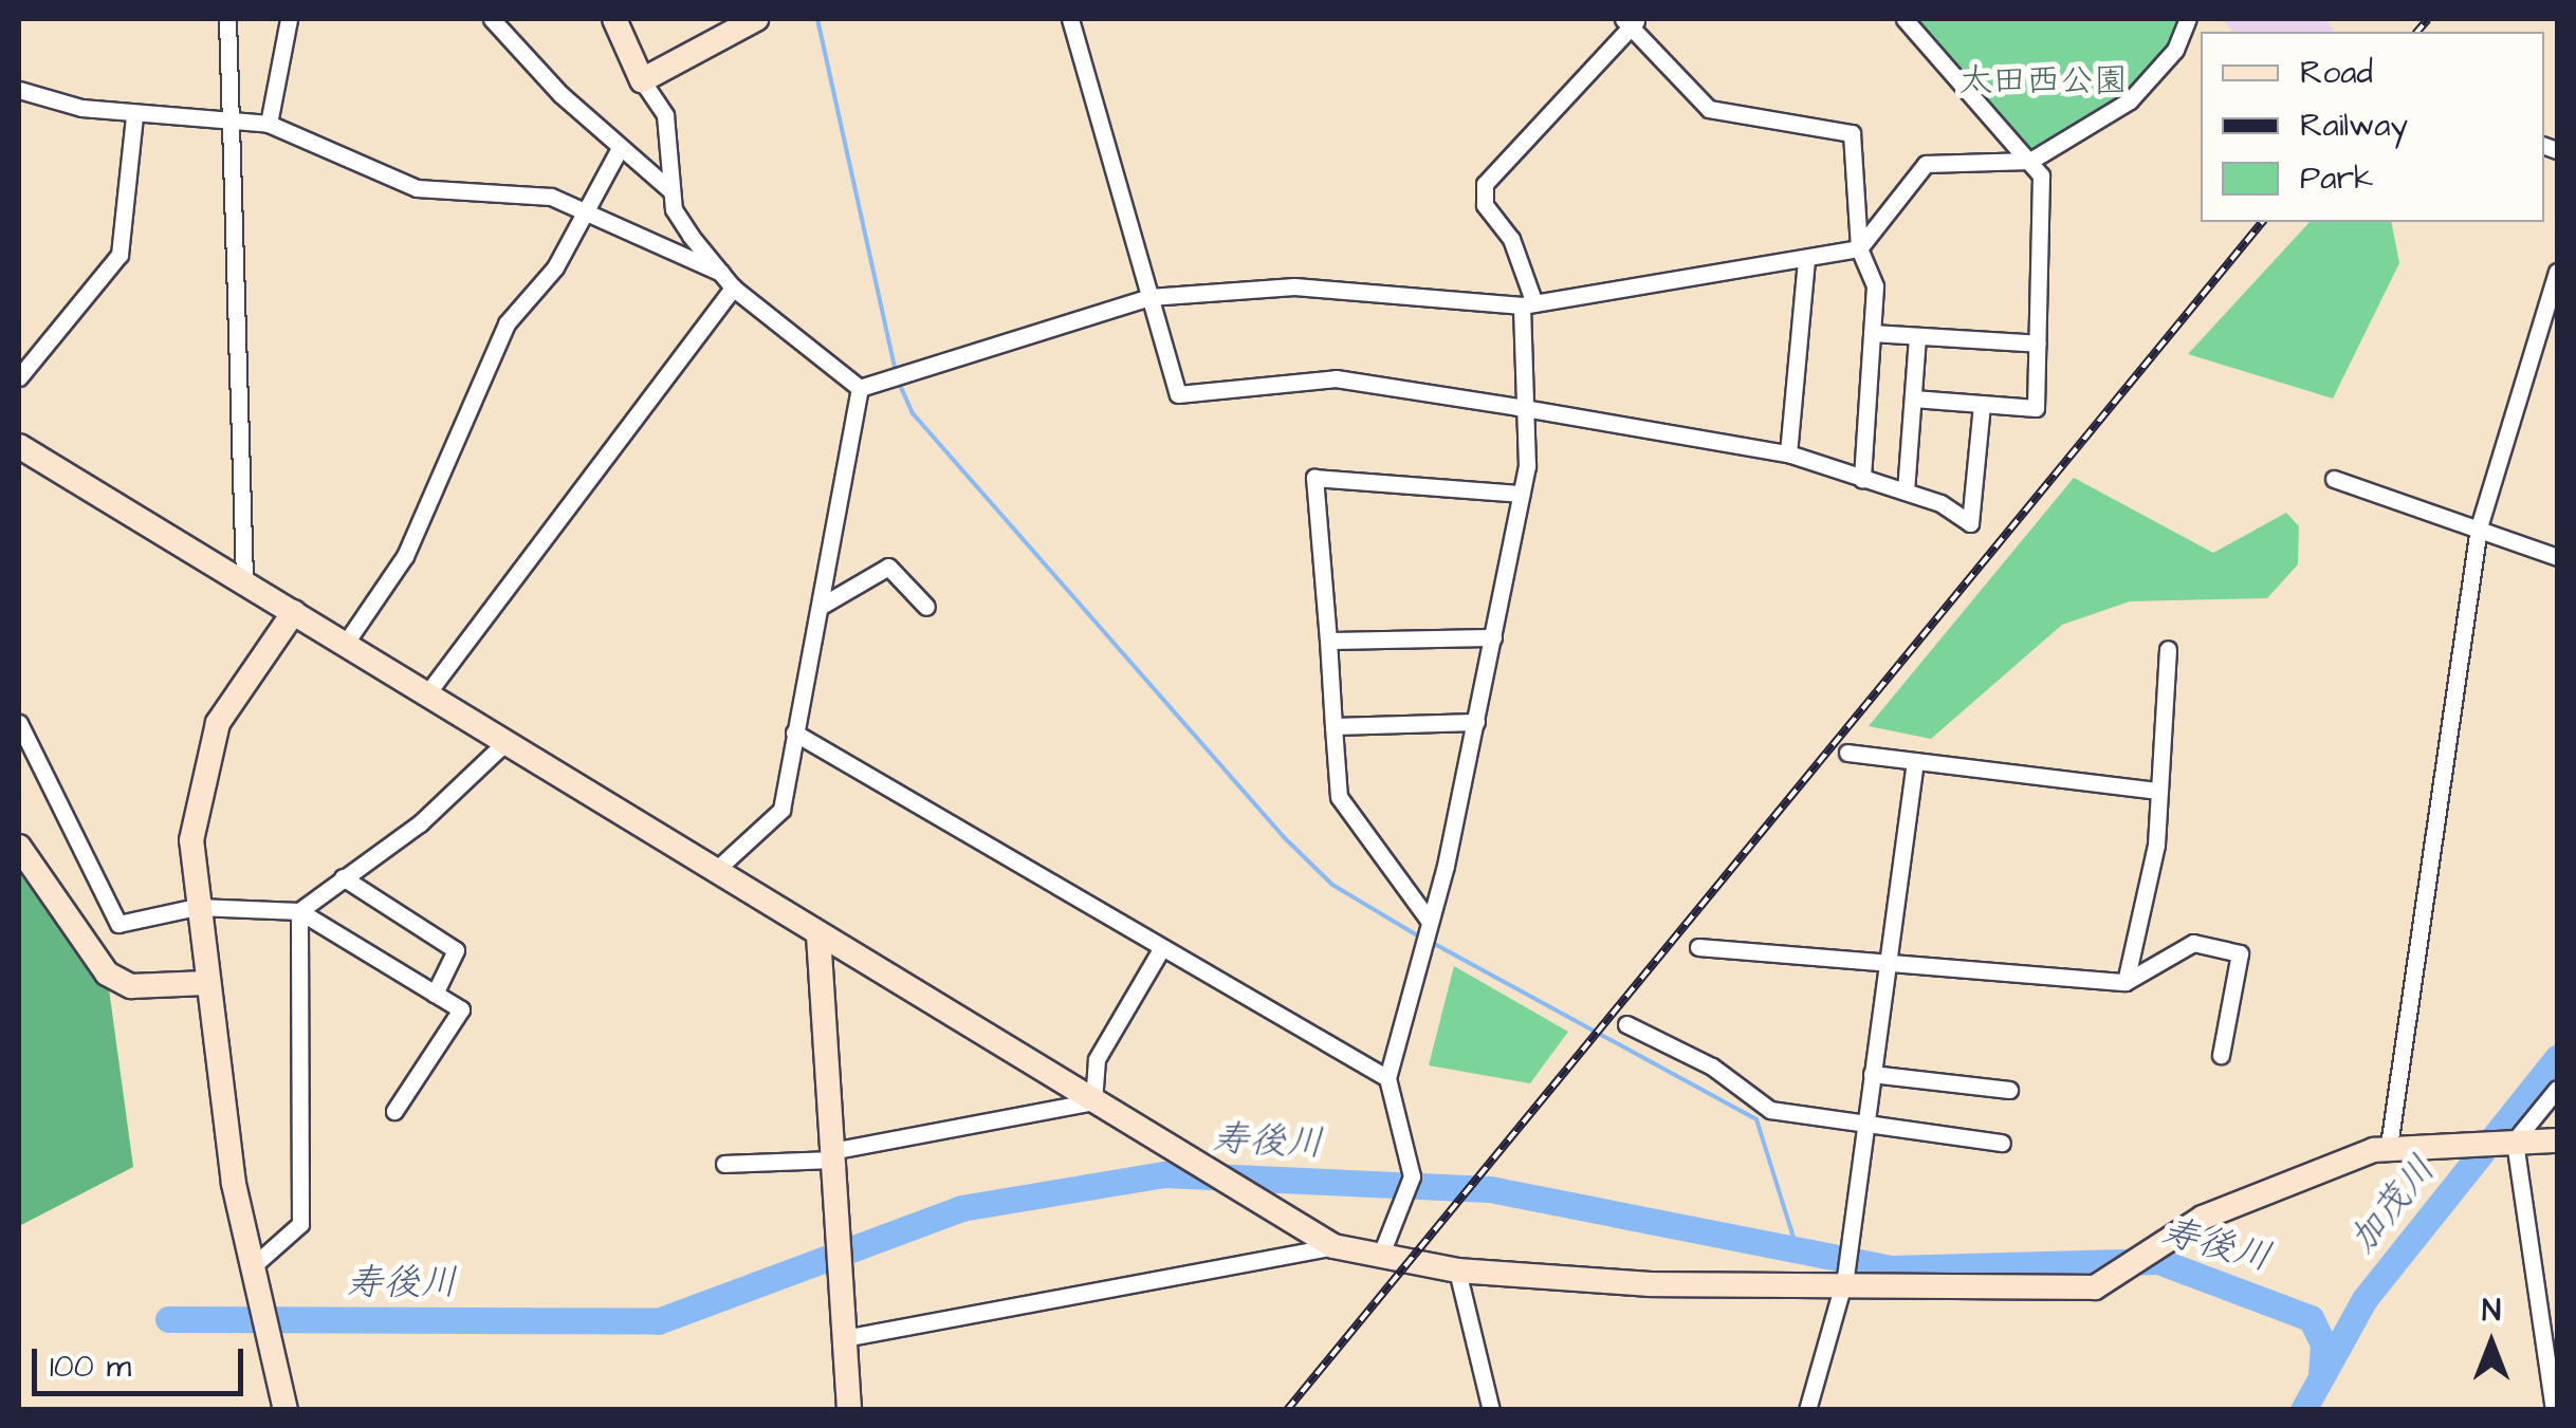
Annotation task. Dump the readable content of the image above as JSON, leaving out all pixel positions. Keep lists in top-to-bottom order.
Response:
{
  "water": ["寿後川", "加茂川"],
  "parks": ["太田西公園"],
  "legend": ["Road", "Railway", "Park"],
  "scale_bar": "100 m",
  "north": "top"
}
